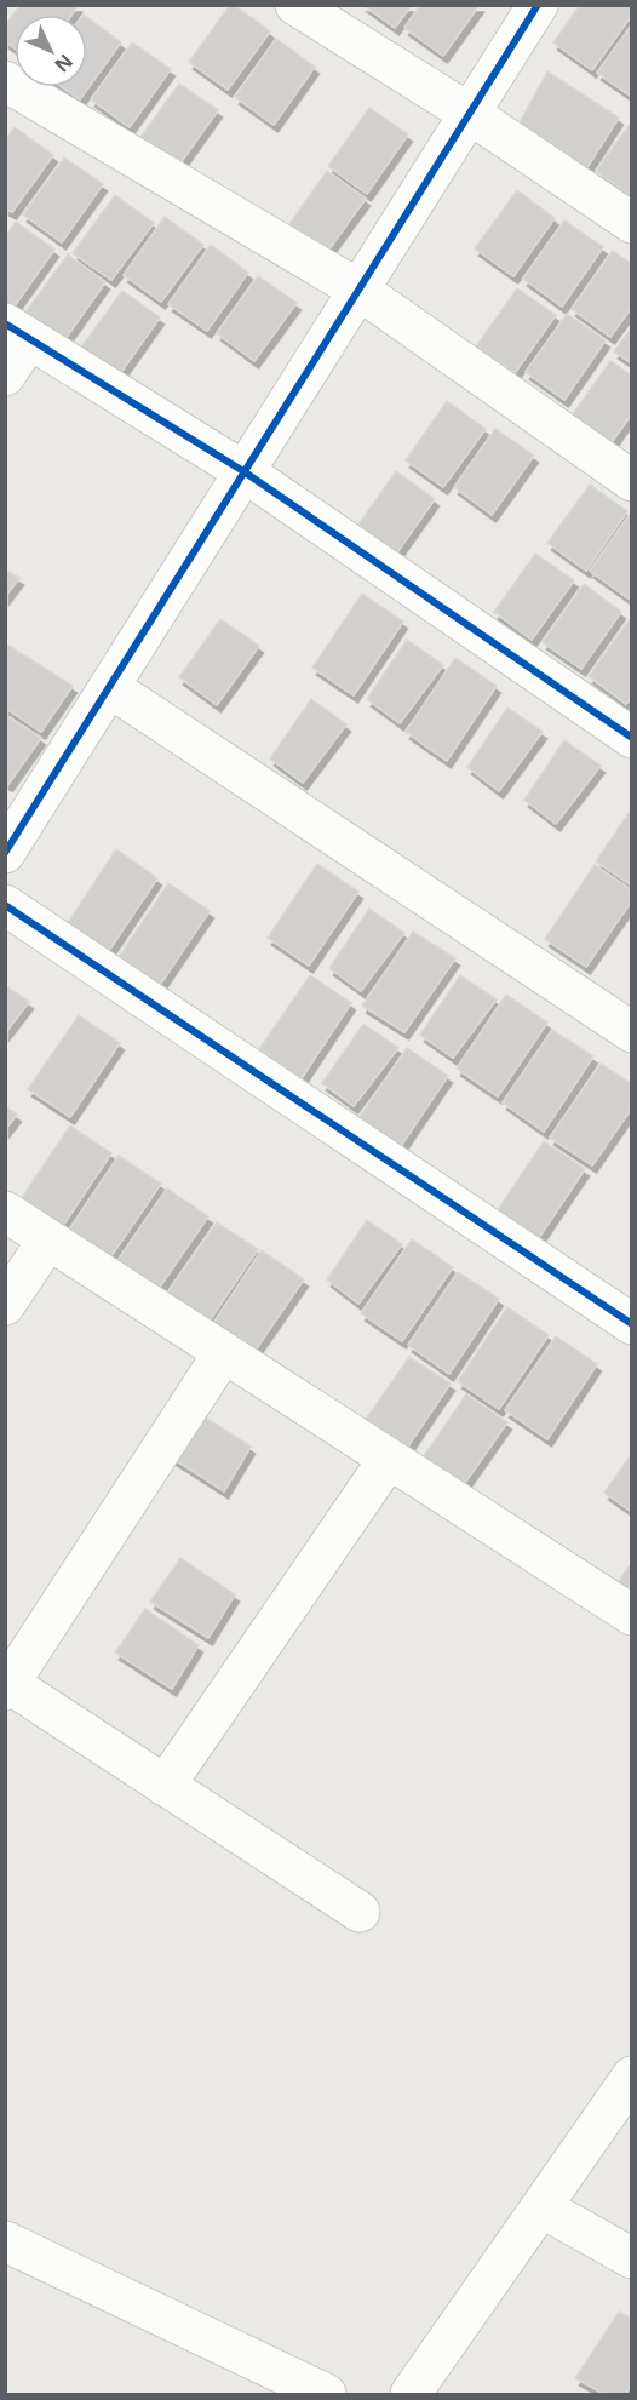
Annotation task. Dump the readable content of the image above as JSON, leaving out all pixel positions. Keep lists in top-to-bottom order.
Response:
{
  "north": "bottom right"
}
